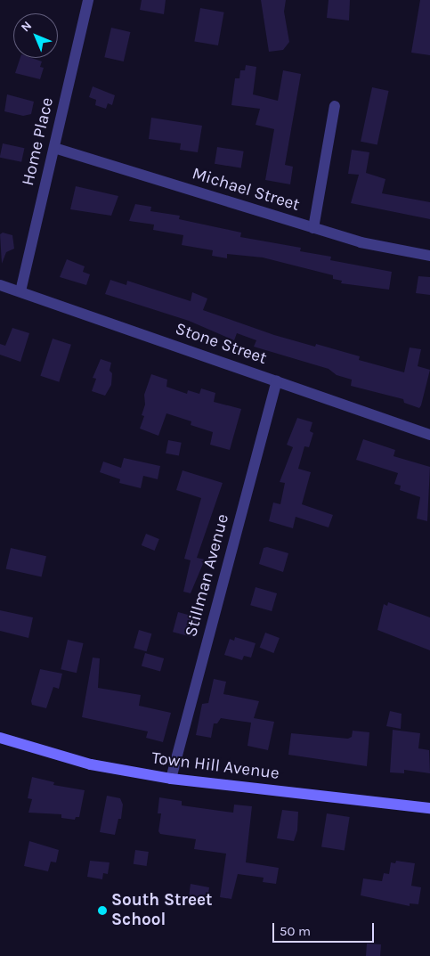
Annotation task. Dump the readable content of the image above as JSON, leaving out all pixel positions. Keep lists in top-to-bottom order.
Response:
{
  "streets": {
    "street": [
      "Home Place",
      "Michael Street",
      "Stone Street",
      "Stillman Avenue",
      "Town Hill Avenue"
    ]
  },
  "crossings": [
    ["Home Place", "Michael Street"],
    ["Home Place", "Stone Street"],
    ["Stone Street", "Stillman Avenue"],
    ["Stillman Avenue", "Town Hill Avenue"]
  ],
  "places": ["South Street School"],
  "scale_bar": "50 m",
  "north": "top left"
}
